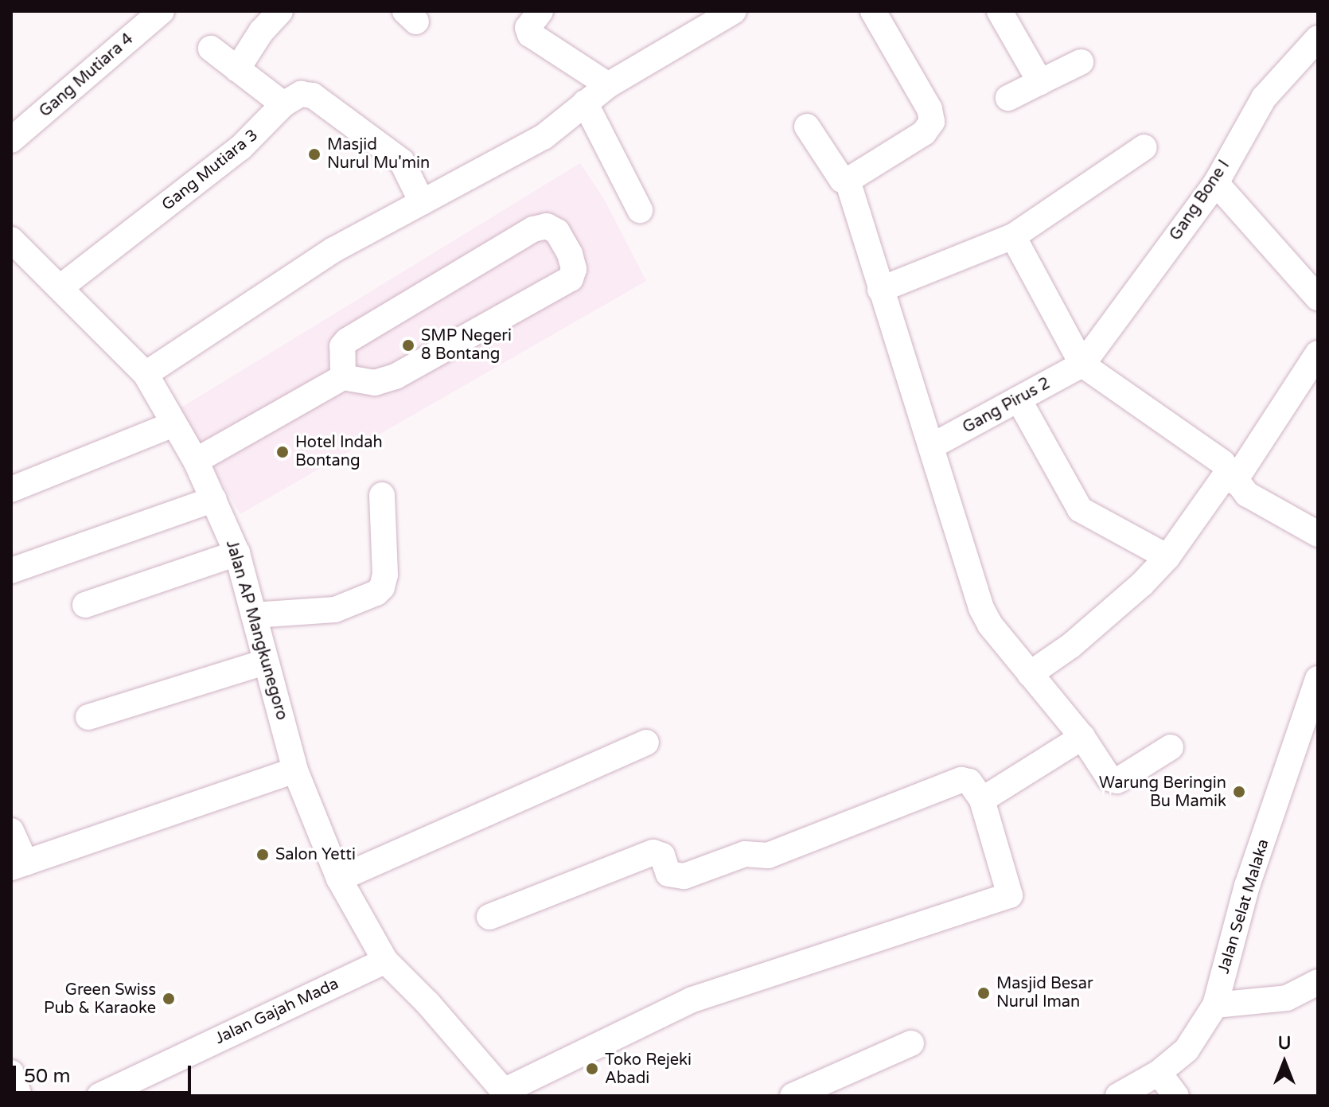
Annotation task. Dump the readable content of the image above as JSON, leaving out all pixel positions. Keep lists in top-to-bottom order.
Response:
{
  "streets": {
    "street": [
      "Gang Mutiara 4",
      "Gang Mutiara 3",
      "Gang Bone I",
      "Gang Pirus 2",
      "Jalan AP Mangkunegoro",
      "Jalan Selat Malaka",
      "Jalan Gajah Mada"
    ]
  },
  "crossings": [
    ["Gang Mutiara 3", "Jalan AP Mangkunegoro"],
    ["Gang Bone I", "Gang Pirus 2"],
    ["Jalan AP Mangkunegoro", "Jalan Gajah Mada"]
  ],
  "places": [
    "Masjid Nurul Mu'min",
    "SMP Negeri 8 Bontang",
    "Hotel Indah Bontang",
    "Warung Beringin Bu Mamik",
    "Salon Yetti",
    "Masjid Besar Nurul Iman",
    "Green Swiss Pub & Karaoke",
    "Toko Rejeki Abadi"
  ],
  "scale_bar": "50 m",
  "north": "top"
}
